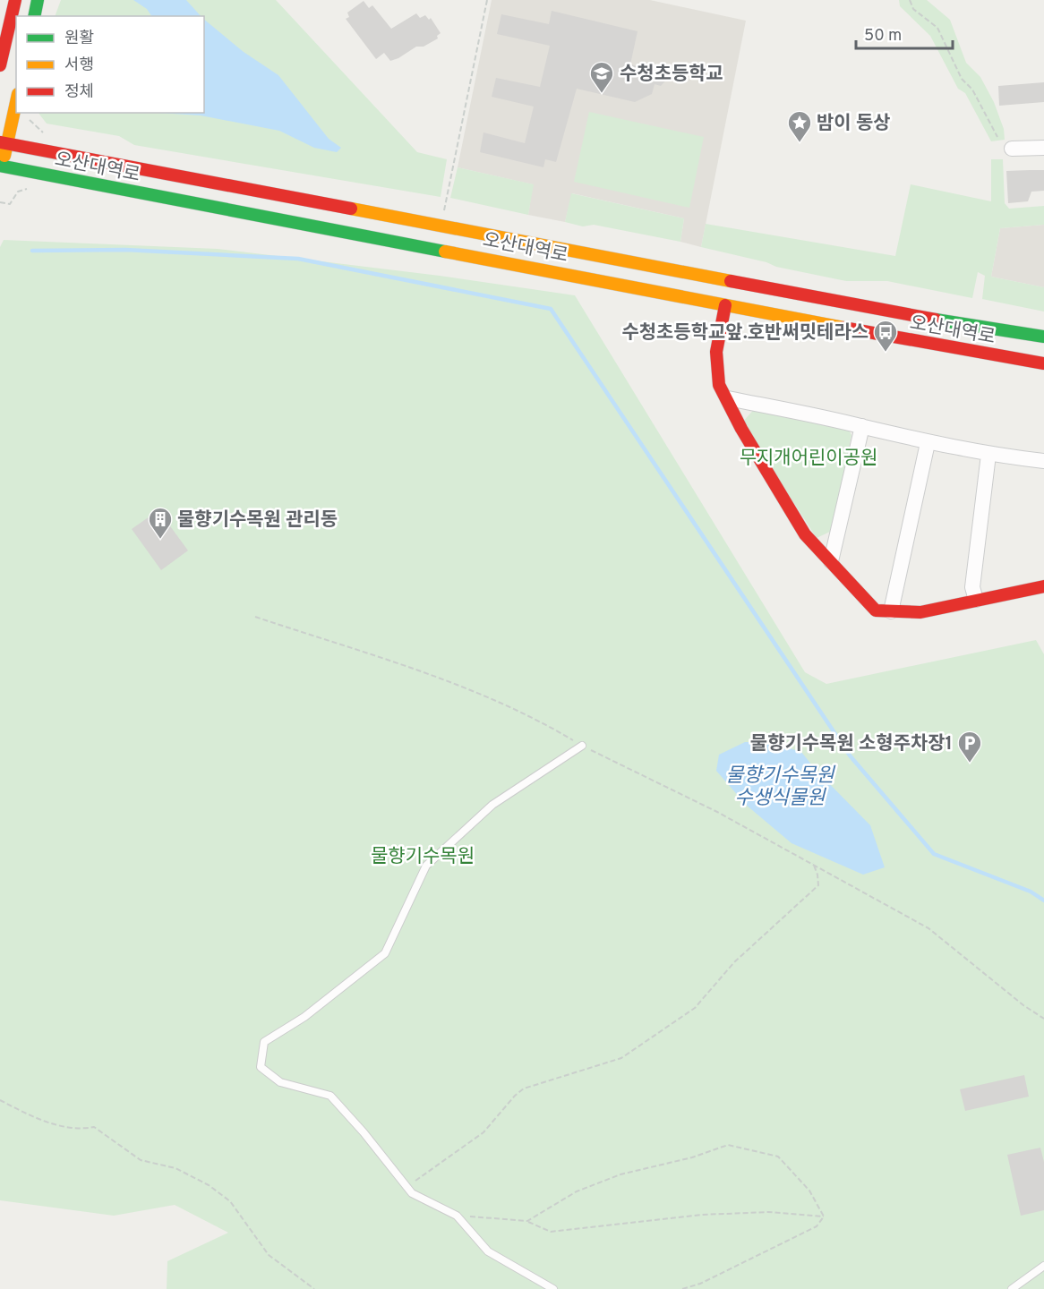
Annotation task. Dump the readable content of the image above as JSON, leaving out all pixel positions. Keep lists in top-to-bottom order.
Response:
{
  "streets": {
    "main road": ["오산대역로"]
  },
  "water": ["물향기수목원 수생식물원"],
  "parks": ["무지개어린이공원", "물향기수목원"],
  "places": {
    "school or university": ["수청초등학교"],
    "place": ["밤이 동상"],
    "bus stop": ["수청초등학교앞.호반써밋테라스"],
    "building": ["물향기수목원 관리동"],
    "parking": ["물향기수목원 소형주차장1"]
  },
  "legend": ["원활", "서행", "정체"],
  "scale_bar": "50 m"
}
